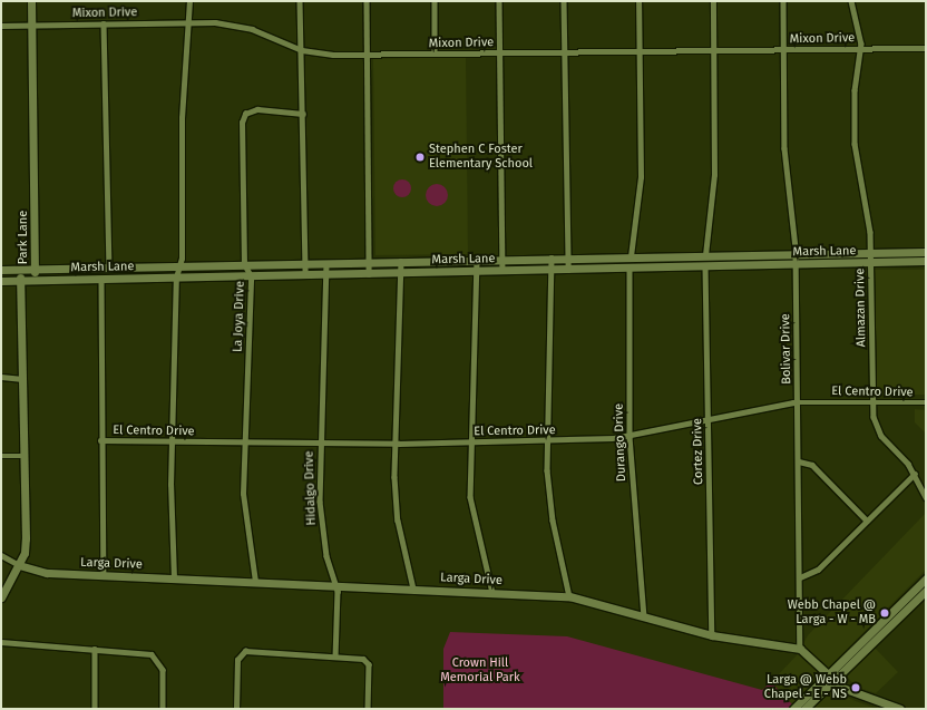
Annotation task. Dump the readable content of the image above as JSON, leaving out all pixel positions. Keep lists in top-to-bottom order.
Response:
{
  "streets": {
    "main road": ["Park Lane", "Marsh Lane", "Larga Drive"],
    "street": [
      "Mixon Drive",
      "Almazan Drive",
      "La Joya Drive",
      "Bolivar Drive",
      "El Centro Drive",
      "Durango Drive",
      "Cortez Drive",
      "Hidalgo Drive"
    ]
  },
  "crossings": [
    ["Mixon Drive", "Park Lane"],
    ["Mixon Drive", "Almazan Drive"],
    ["Mixon Drive", "Bolivar Drive"],
    ["Park Lane", "Marsh Lane"],
    ["Park Lane", "Larga Drive"],
    ["Marsh Lane", "Almazan Drive"],
    ["Marsh Lane", "La Joya Drive"],
    ["Marsh Lane", "Bolivar Drive"],
    ["Marsh Lane", "Durango Drive"],
    ["Marsh Lane", "Cortez Drive"],
    ["Marsh Lane", "Hidalgo Drive"],
    ["Almazan Drive", "El Centro Drive"],
    ["La Joya Drive", "El Centro Drive"],
    ["La Joya Drive", "Larga Drive"],
    ["Bolivar Drive", "El Centro Drive"],
    ["Bolivar Drive", "Larga Drive"],
    ["El Centro Drive", "Durango Drive"],
    ["El Centro Drive", "Cortez Drive"],
    ["El Centro Drive", "Hidalgo Drive"],
    ["Durango Drive", "Larga Drive"],
    ["Cortez Drive", "Larga Drive"],
    ["Hidalgo Drive", "Larga Drive"]
  ],
  "parks": ["Crown Hill Memorial Park"],
  "places": ["Stephen C Foster Elementary School", "Webb Chapel @ Larga - W - MB", "Larga @ Webb Chapel - E - NS"]
}
